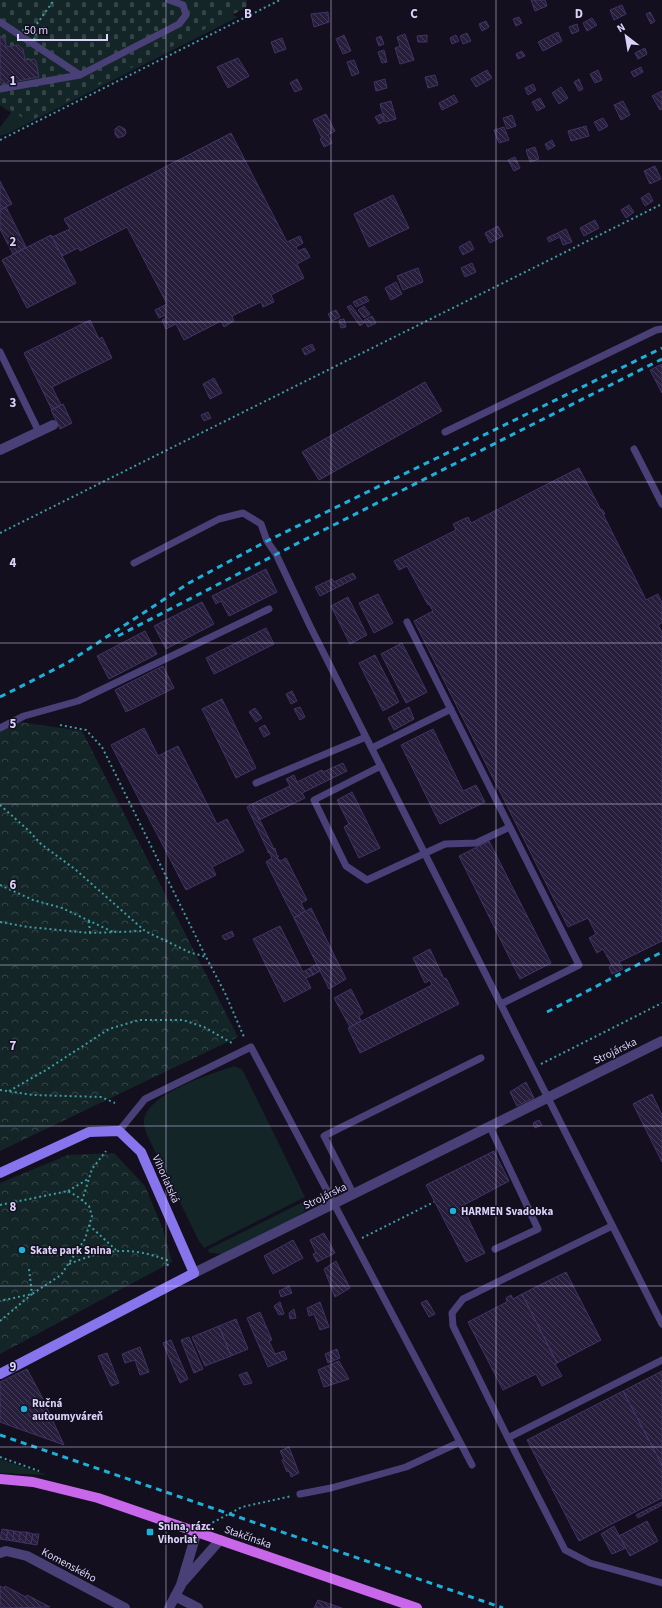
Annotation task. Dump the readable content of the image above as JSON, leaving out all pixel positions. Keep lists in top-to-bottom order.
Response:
{
  "streets": {
    "main road": ["Strojárska", "Vihorlatská", "Stakčínska"],
    "street": ["Komenského"]
  },
  "crossings": [
    ["Strojárska", "Vihorlatská"]
  ],
  "places": {
    "other": ["HARMEN Svadobka", "Skate park Snina", "Ručná autoumyváreň"],
    "transit": ["Snina, rázc. Vihorlat"]
  },
  "scale_bar": "50 m",
  "north": "top left",
  "grid": {
    "columns": ["B", "C", "D"],
    "rows": [
      "1",
      "2",
      "3",
      "4",
      "5",
      "6",
      "7",
      "8",
      "9"
    ]
  }
}
